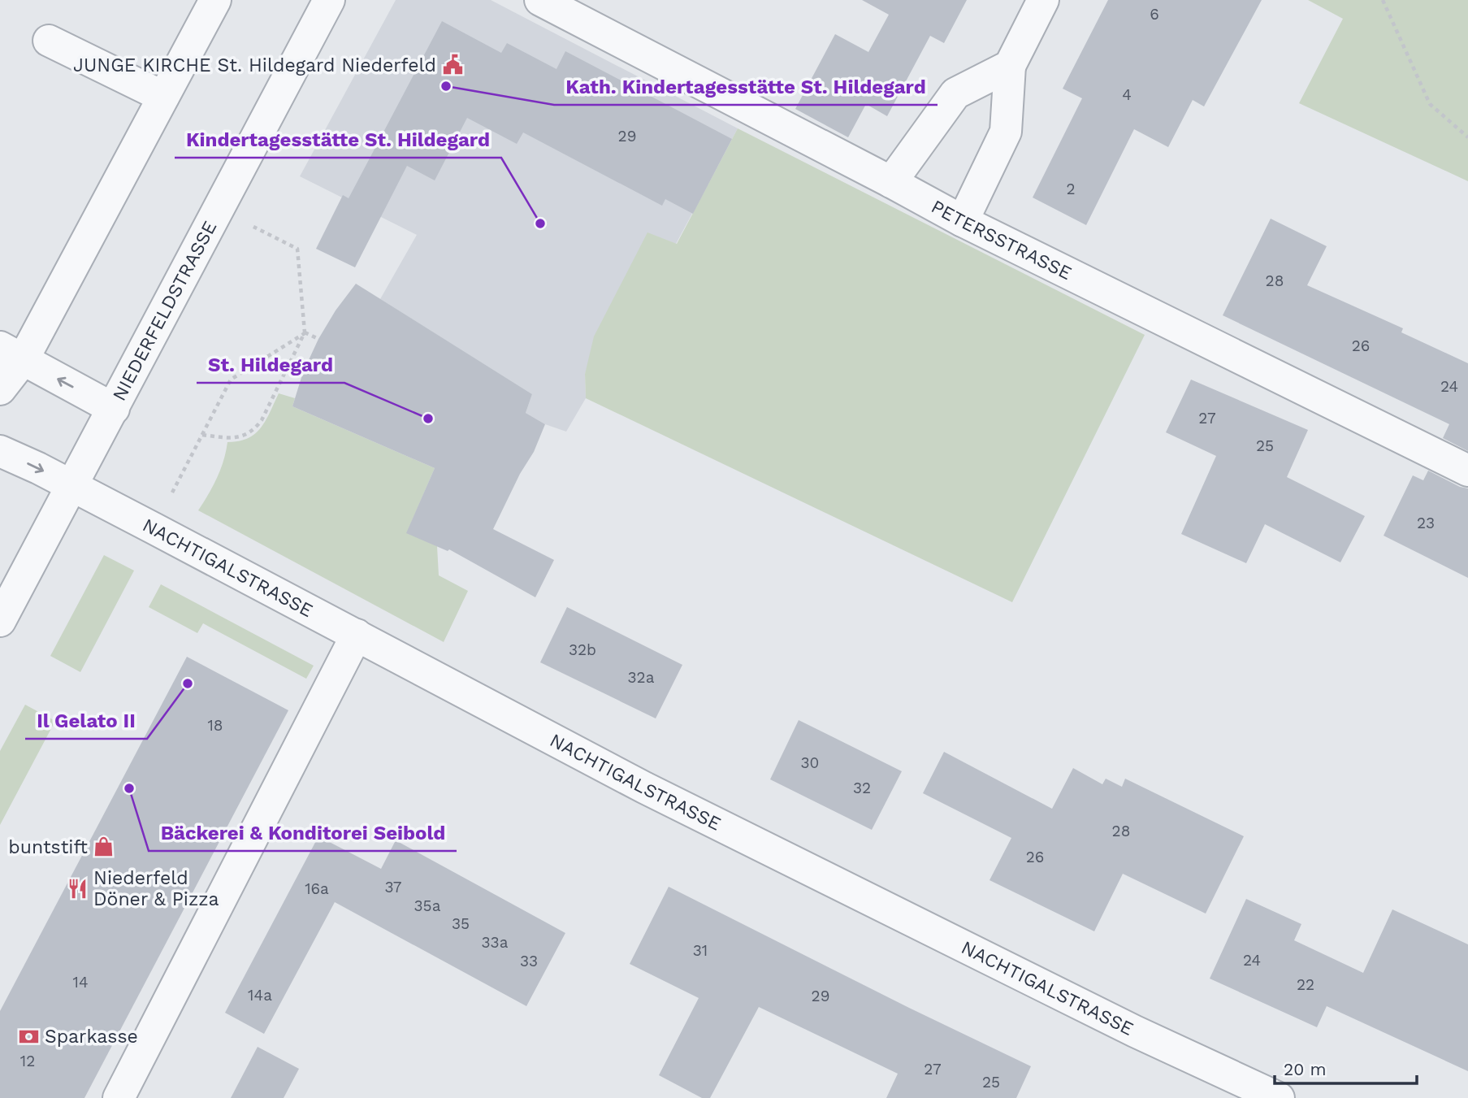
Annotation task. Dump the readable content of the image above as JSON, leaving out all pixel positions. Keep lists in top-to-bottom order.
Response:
{
  "streets": {
    "street": ["PETERSSTRASSE", "NIEDERFELDSTRASSE", "NACHTIGALSTRASSE"]
  },
  "crossings": [
    ["NIEDERFELDSTRASSE", "NACHTIGALSTRASSE"]
  ],
  "places": {
    "public building": ["JUNGE KIRCHE St. Hildegard Niederfeld"],
    "other": [
      "Kath. Kindertagesstätte St. Hildegard",
      "Kindertagesstätte St. Hildegard",
      "St. Hildegard",
      "Il Gelato II",
      "Bäckerei & Konditorei Seibold"
    ],
    "shop": ["buntstift"],
    "restaurant": ["Niederfeld Döner & Pizza"],
    "bank": ["Sparkasse"]
  },
  "house_numbers": [
    "6",
    "4",
    "29",
    "2",
    "28",
    "26",
    "24",
    "27",
    "25",
    "23",
    "32b",
    "32a",
    "18",
    "30",
    "32",
    "28",
    "26",
    "37",
    "16a",
    "35a",
    "35",
    "33a",
    "31",
    "24",
    "33",
    "14",
    "22",
    "14a",
    "29",
    "12",
    "27",
    "25"
  ],
  "scale_bar": "20 m"
}
